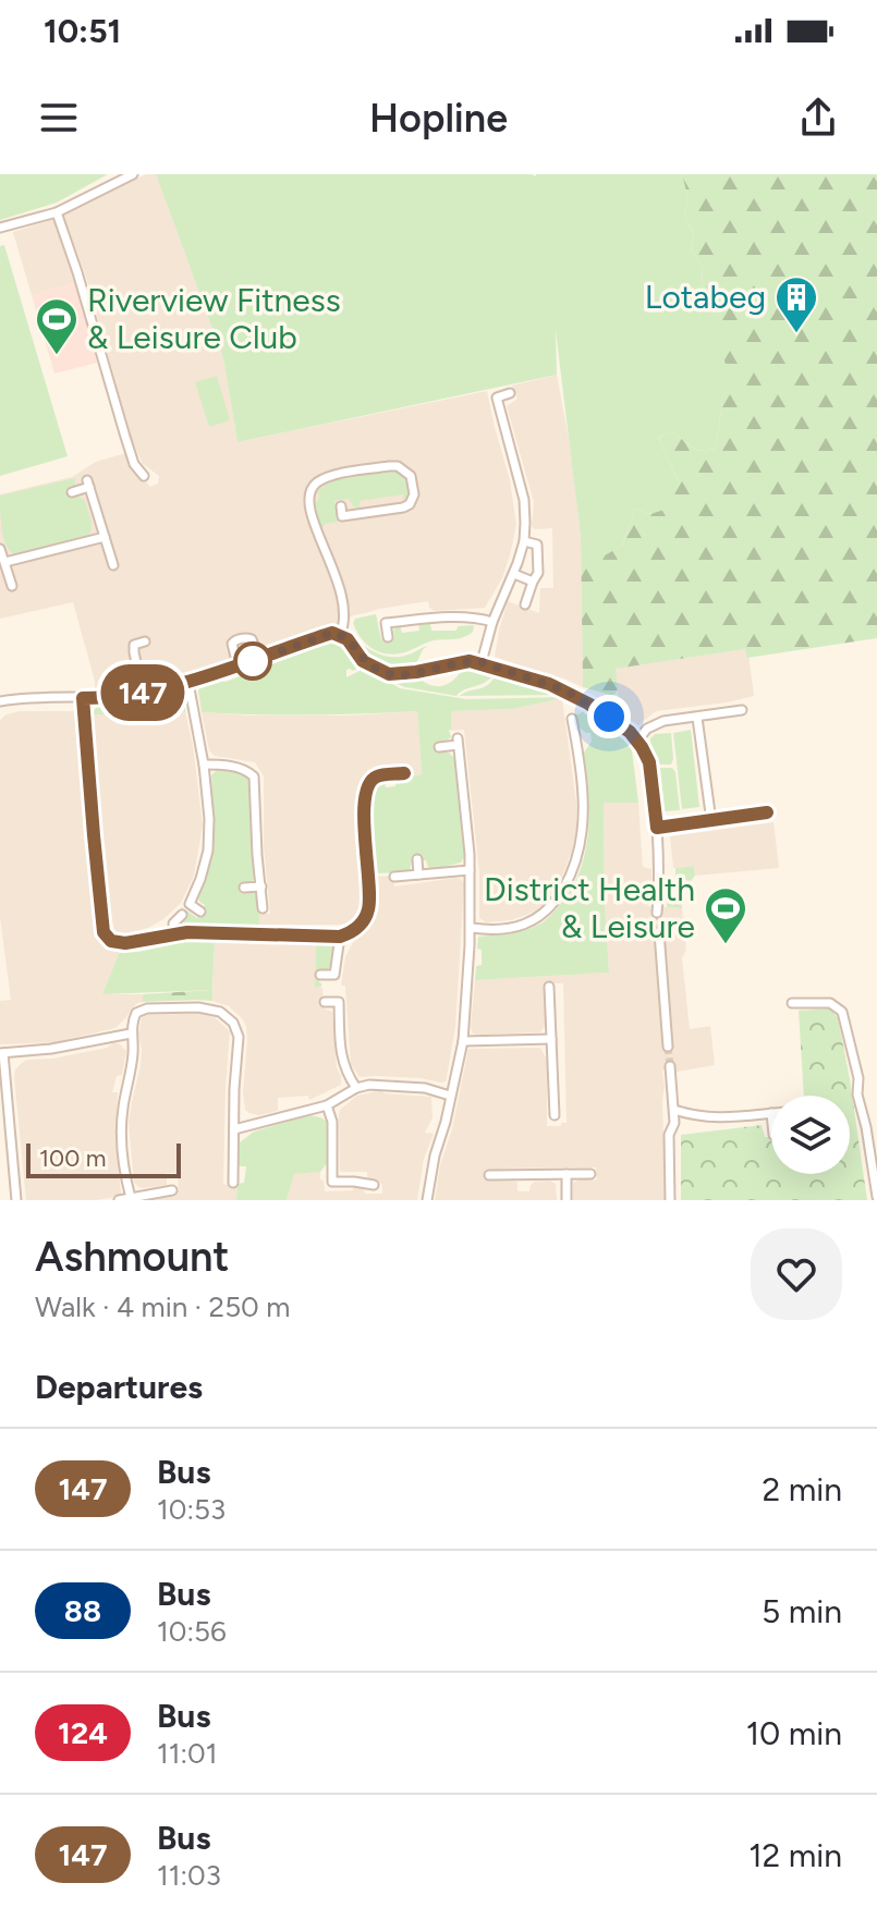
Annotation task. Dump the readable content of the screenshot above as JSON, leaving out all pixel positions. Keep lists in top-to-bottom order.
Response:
{
  "places": {
    "building": ["Lotabeg"],
    "sports": ["Riverview Fitness & Leisure Club", "District Health & Leisure"]
  },
  "lines": ["bus line 147"],
  "scale_bar": "100 m",
  "page": {
    "status": "10:51",
    "header": "Hopline",
    "on_map": "147",
    "scale": "100 m",
    "heading": [
      ["Ashmount", "Walk · 4 min · 250 m"],
      "Departures"
    ],
    "list": [
      {
        "mark": "147",
        "name": "Bus",
        "note": "10:53",
        "value": "2 min"
      },
      {
        "mark": "88",
        "name": "Bus",
        "note": "10:56",
        "value": "5 min"
      },
      {
        "mark": "124",
        "name": "Bus",
        "note": "11:01",
        "value": "10 min"
      },
      {
        "mark": "147",
        "name": "Bus",
        "note": "11:03",
        "value": "12 min"
      }
    ]
  }
}
